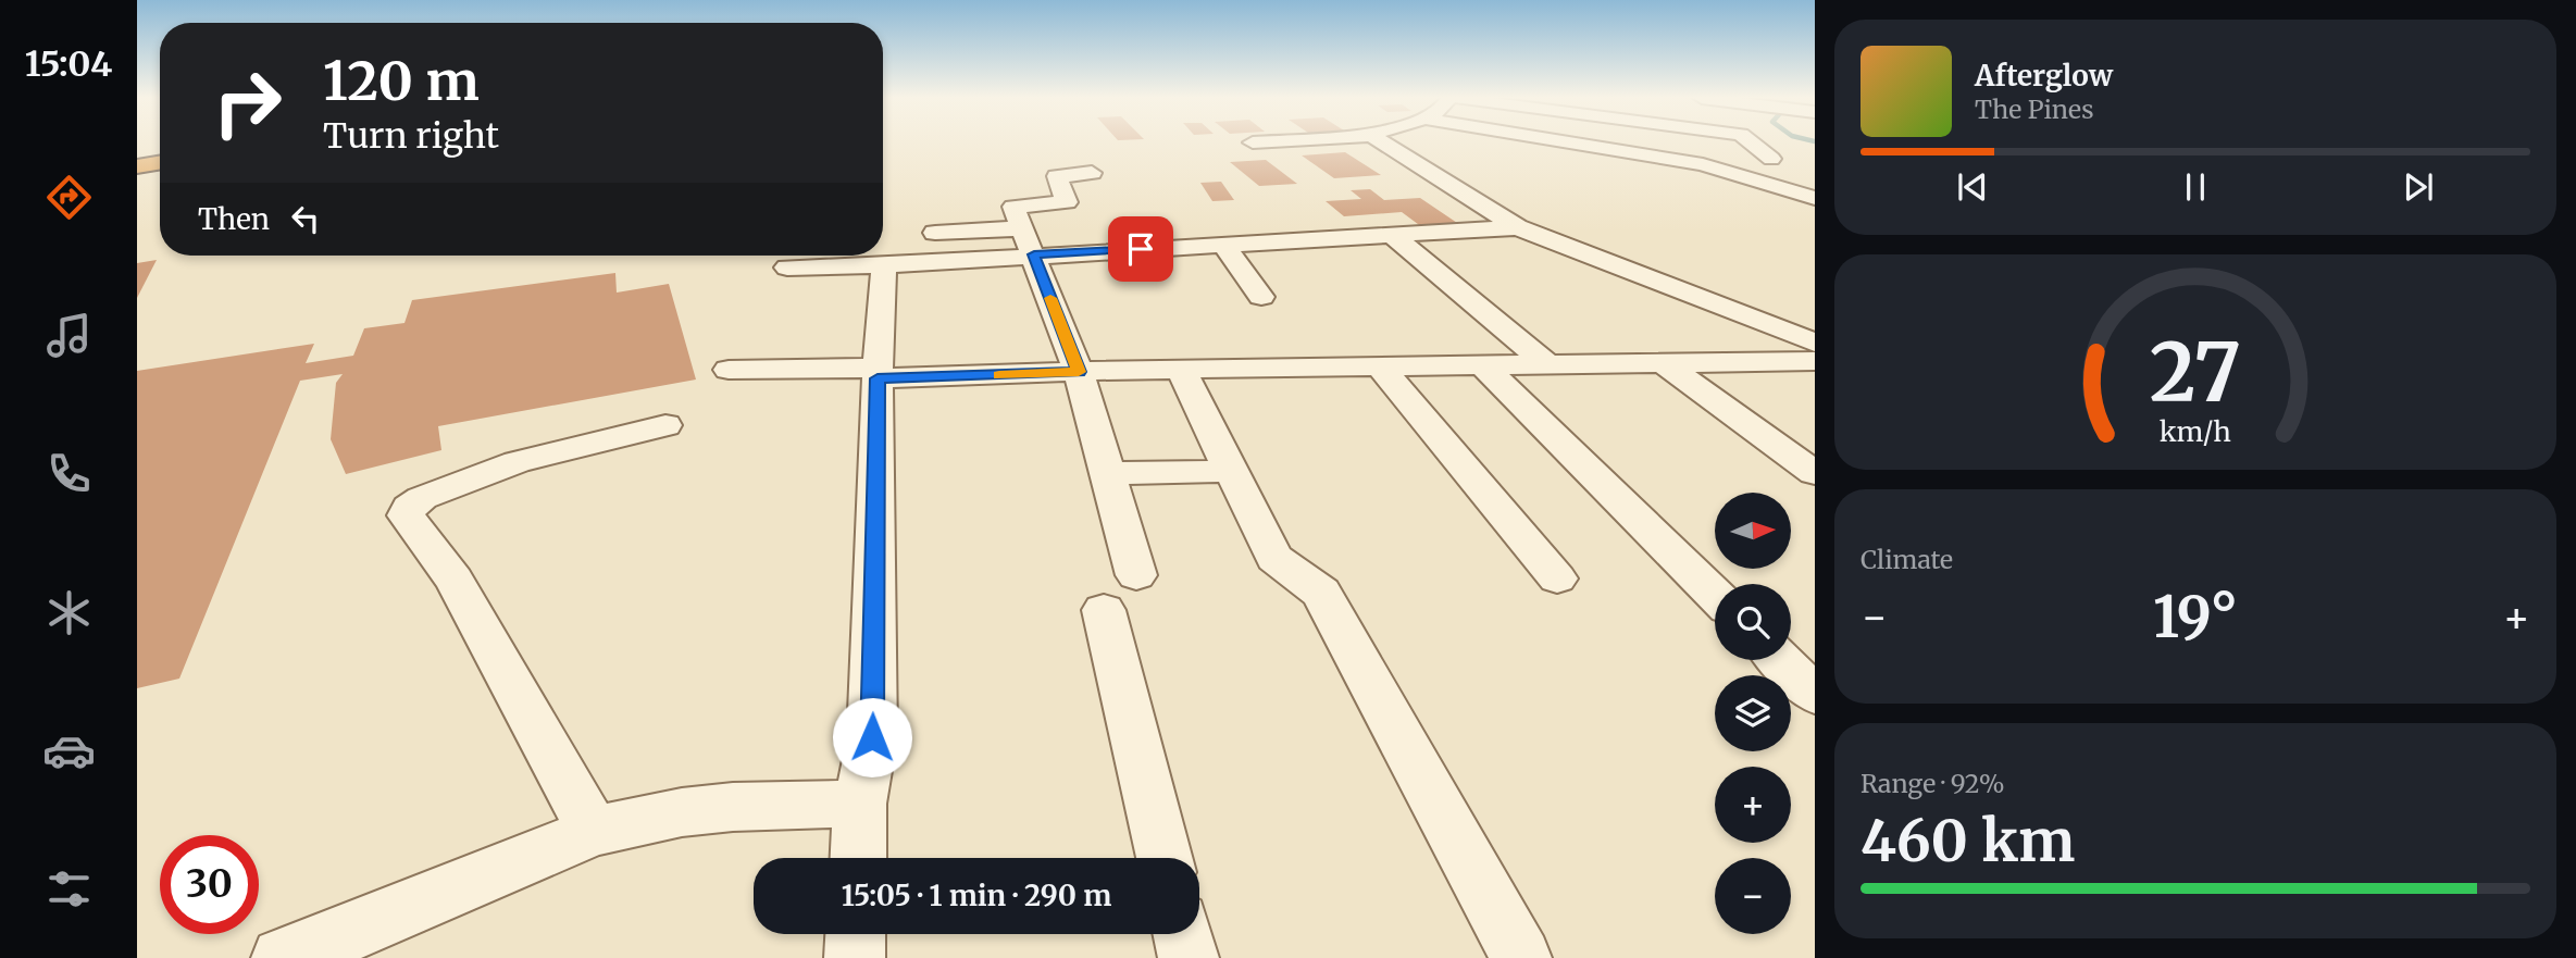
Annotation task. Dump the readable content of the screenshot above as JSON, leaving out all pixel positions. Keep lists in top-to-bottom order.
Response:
{
  "north": "right",
  "page": {
    "tabs": "15:04",
    "turn": ["120 m", "Turn right"],
    "song": ["Afterglow", "The Pines"],
    "then": "Then",
    "tile": [
      "Climate",
      ["Range · 92%", "460 km"]
    ],
    "map_buttons": ["+", "−"],
    "heat": ["−", "19°", "+"],
    "limit": "30",
    "trip": "15:05 · 1 min · 290 m",
    "gauge": ["27", "km/h"]
  }
}
